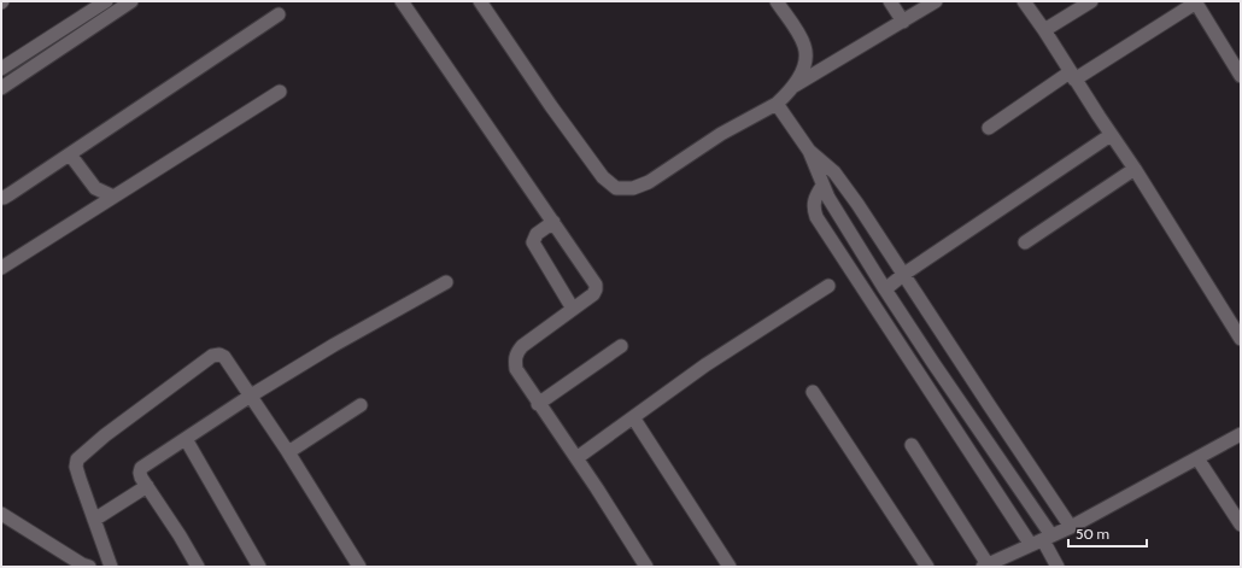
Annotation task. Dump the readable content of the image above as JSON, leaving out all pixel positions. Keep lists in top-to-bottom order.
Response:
{
  "scale_bar": "50 m"
}
